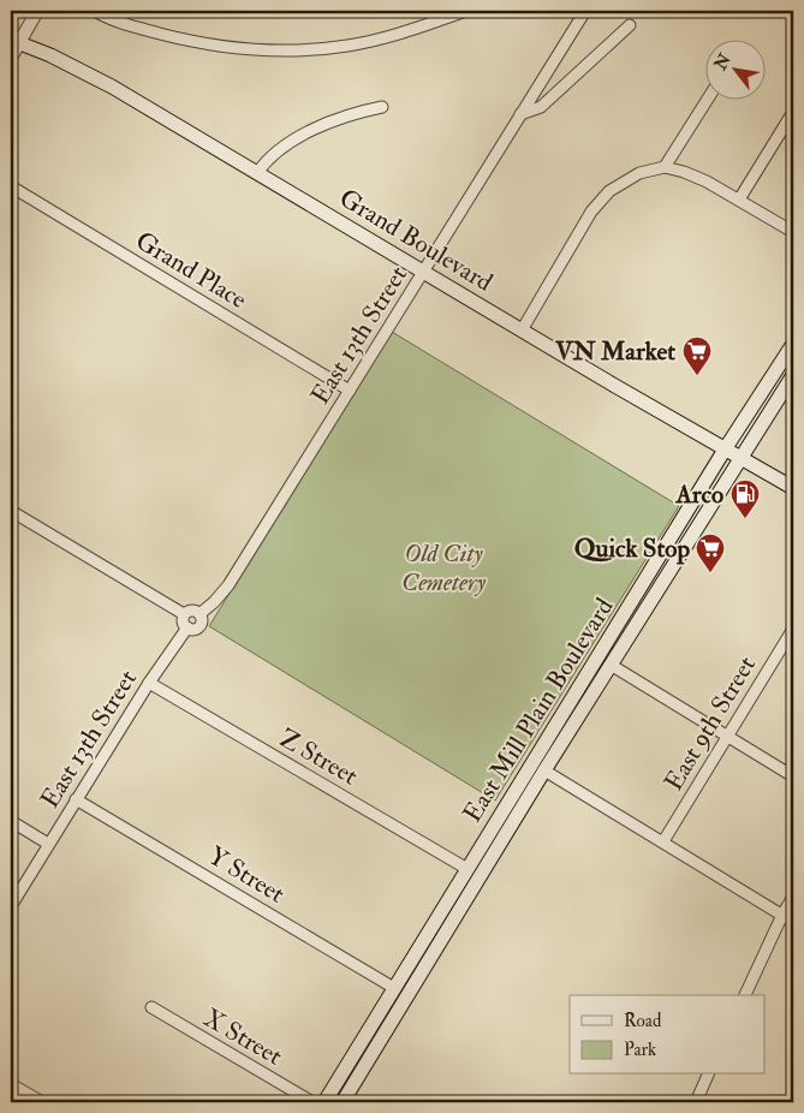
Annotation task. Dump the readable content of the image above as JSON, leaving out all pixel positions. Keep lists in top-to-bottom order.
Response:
{
  "streets": {
    "main road": ["Grand Boulevard", "East Mill Plain Boulevard"],
    "street": [
      "Grand Place",
      "East 13th Street",
      "East 9th Street",
      "Z Street",
      "Y Street",
      "X Street"
    ]
  },
  "crossings": [
    ["Grand Boulevard", "East 13th Street"],
    ["Grand Boulevard", "East Mill Plain Boulevard"],
    ["Grand Place", "East 13th Street"],
    ["East 13th Street", "Z Street"],
    ["East 13th Street", "Y Street"],
    ["East Mill Plain Boulevard", "Z Street"],
    ["East Mill Plain Boulevard", "Y Street"]
  ],
  "parks": ["Old City Cemetery"],
  "places": {
    "supermarket": ["VN Market", "Quick Stop"],
    "fuel station": ["Arco"]
  },
  "legend": ["Road", "Park"],
  "north": "top left"
}
